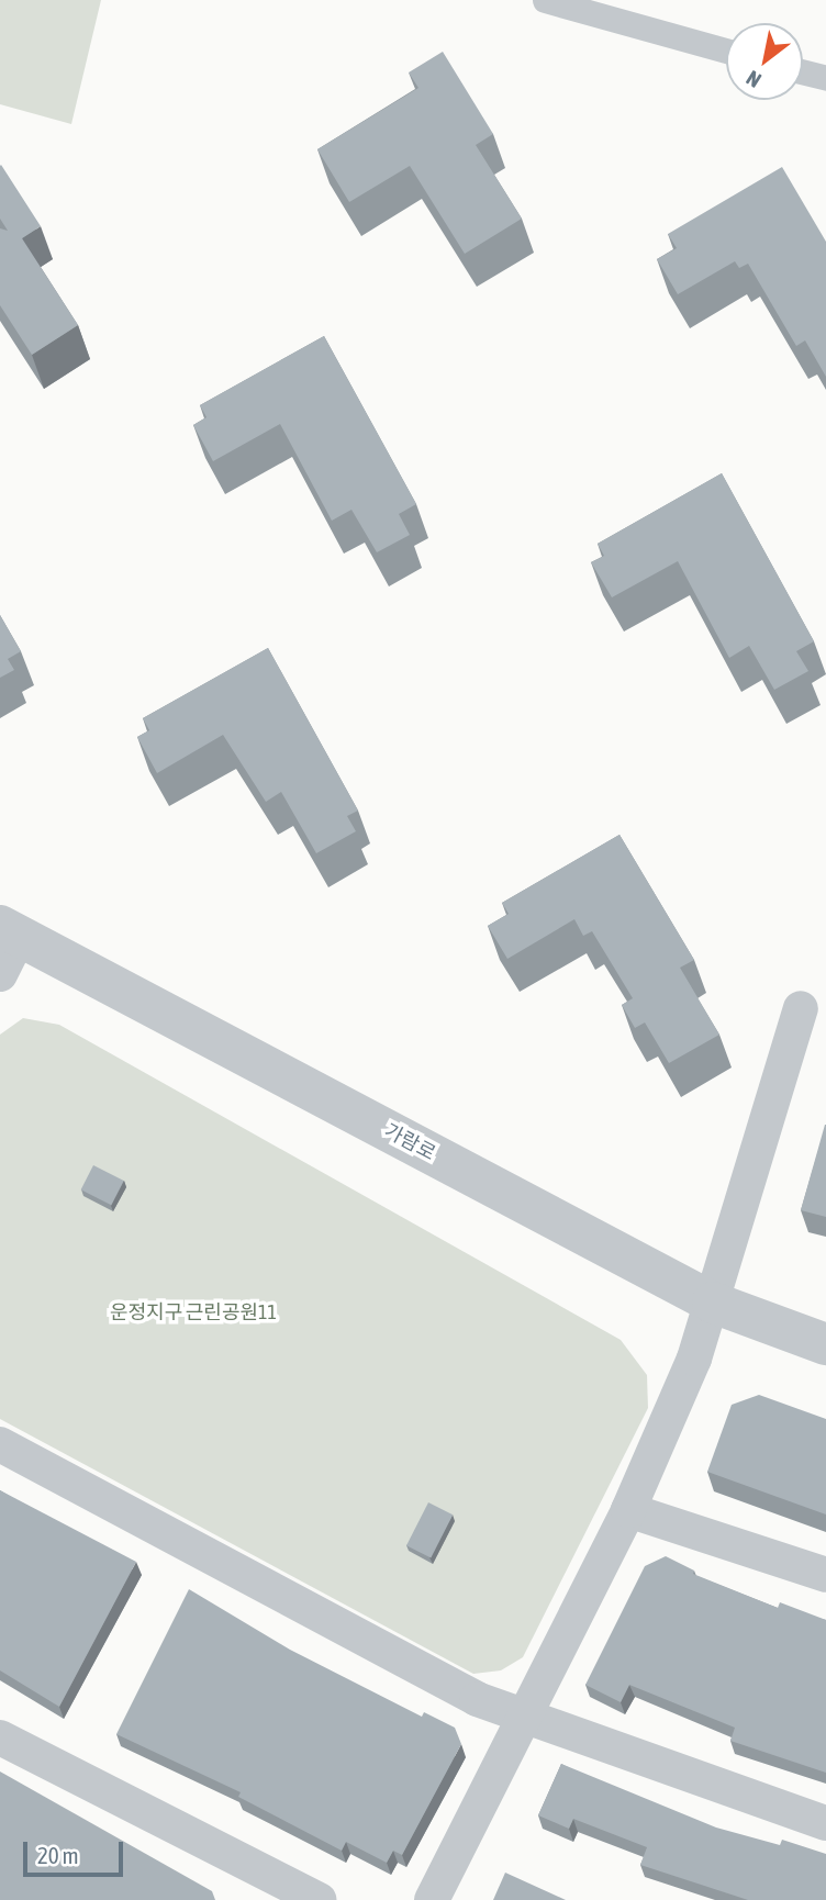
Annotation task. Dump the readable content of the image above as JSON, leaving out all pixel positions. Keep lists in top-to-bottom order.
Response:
{
  "streets": {
    "street": ["가람로"]
  },
  "parks": ["운정지구 근린공원11"],
  "scale_bar": "20 m",
  "north": "bottom left"
}
